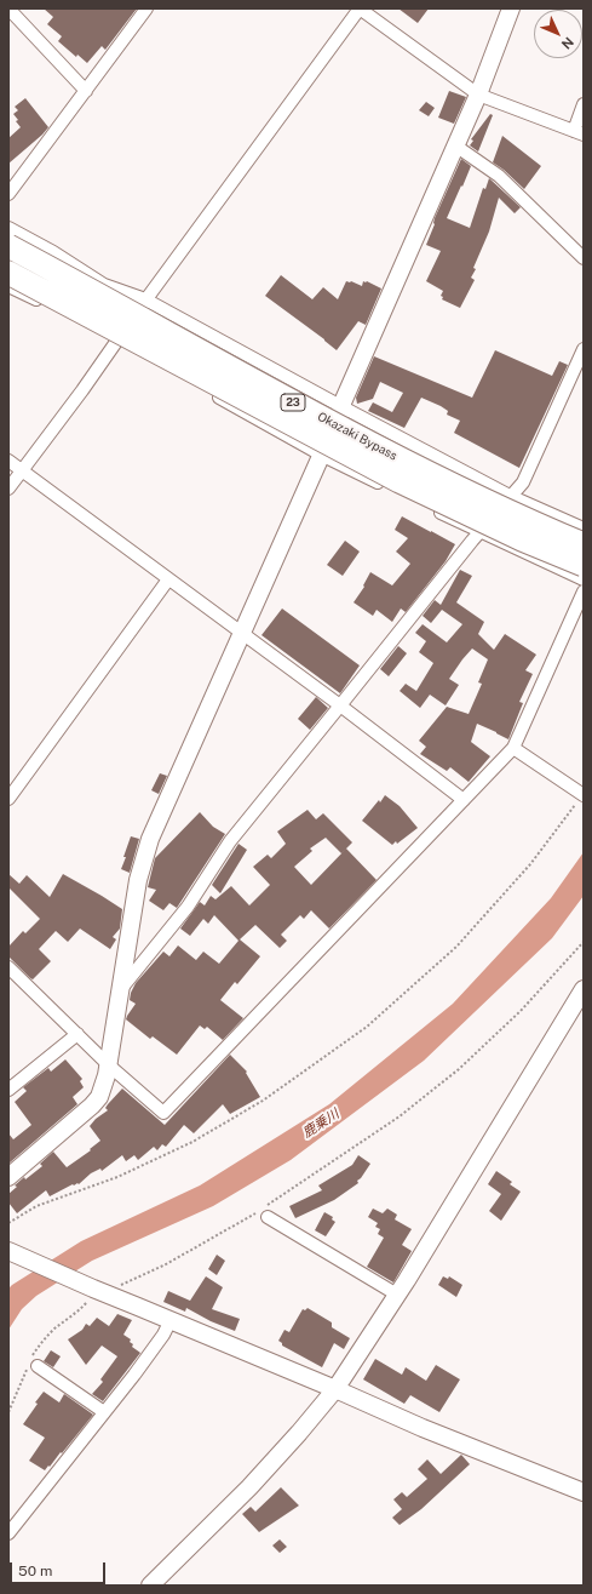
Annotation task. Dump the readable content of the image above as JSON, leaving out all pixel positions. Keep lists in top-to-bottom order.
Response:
{
  "streets": {
    "highway": ["23", "Okazaki Bypass"]
  },
  "water": ["鹿乗川"],
  "scale_bar": "50 m",
  "north": "bottom right"
}
